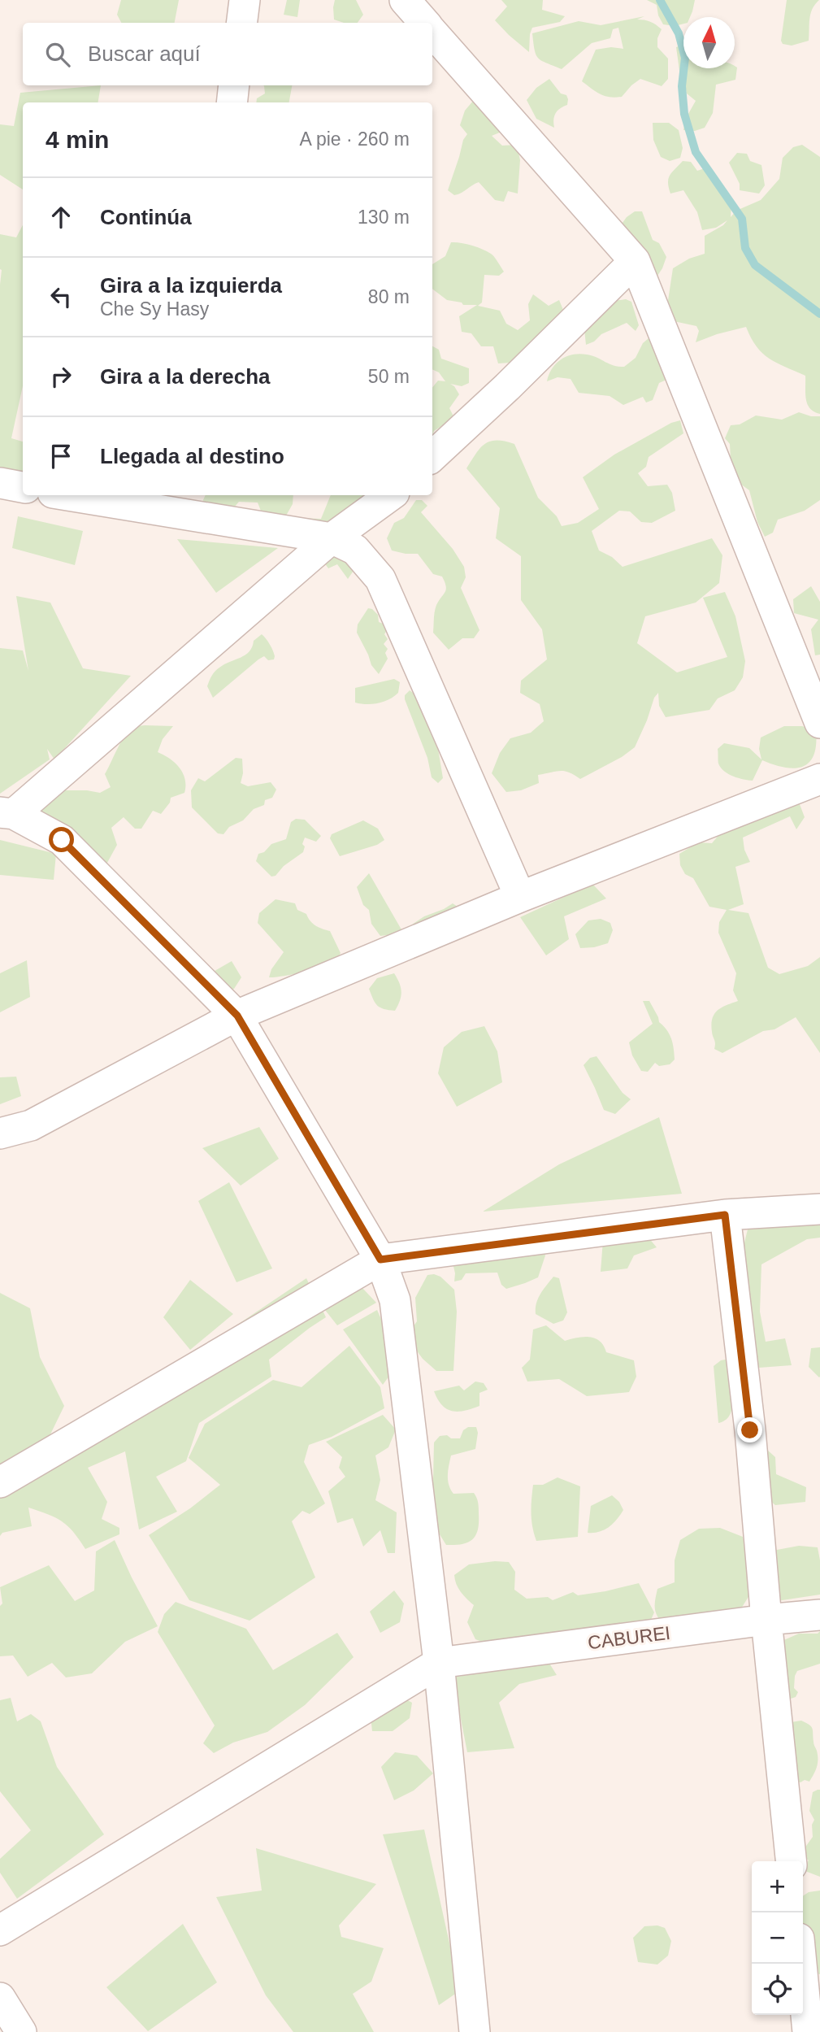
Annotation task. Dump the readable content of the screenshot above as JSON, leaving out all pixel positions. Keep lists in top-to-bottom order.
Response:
{
  "streets": {
    "street": ["CABUREI"]
  },
  "north": "top",
  "page": {
    "search": "Buscar aquí",
    "heading": ["4 min", "A pie · 260 m"],
    "list": [
      ["Continúa", "130 m"],
      ["Gira a la izquierda", "Che Sy Hasy", "80 m"],
      ["Gira a la derecha", "50 m"],
      "Llegada al destino"
    ],
    "map_buttons": ["+", "−"]
  }
}
